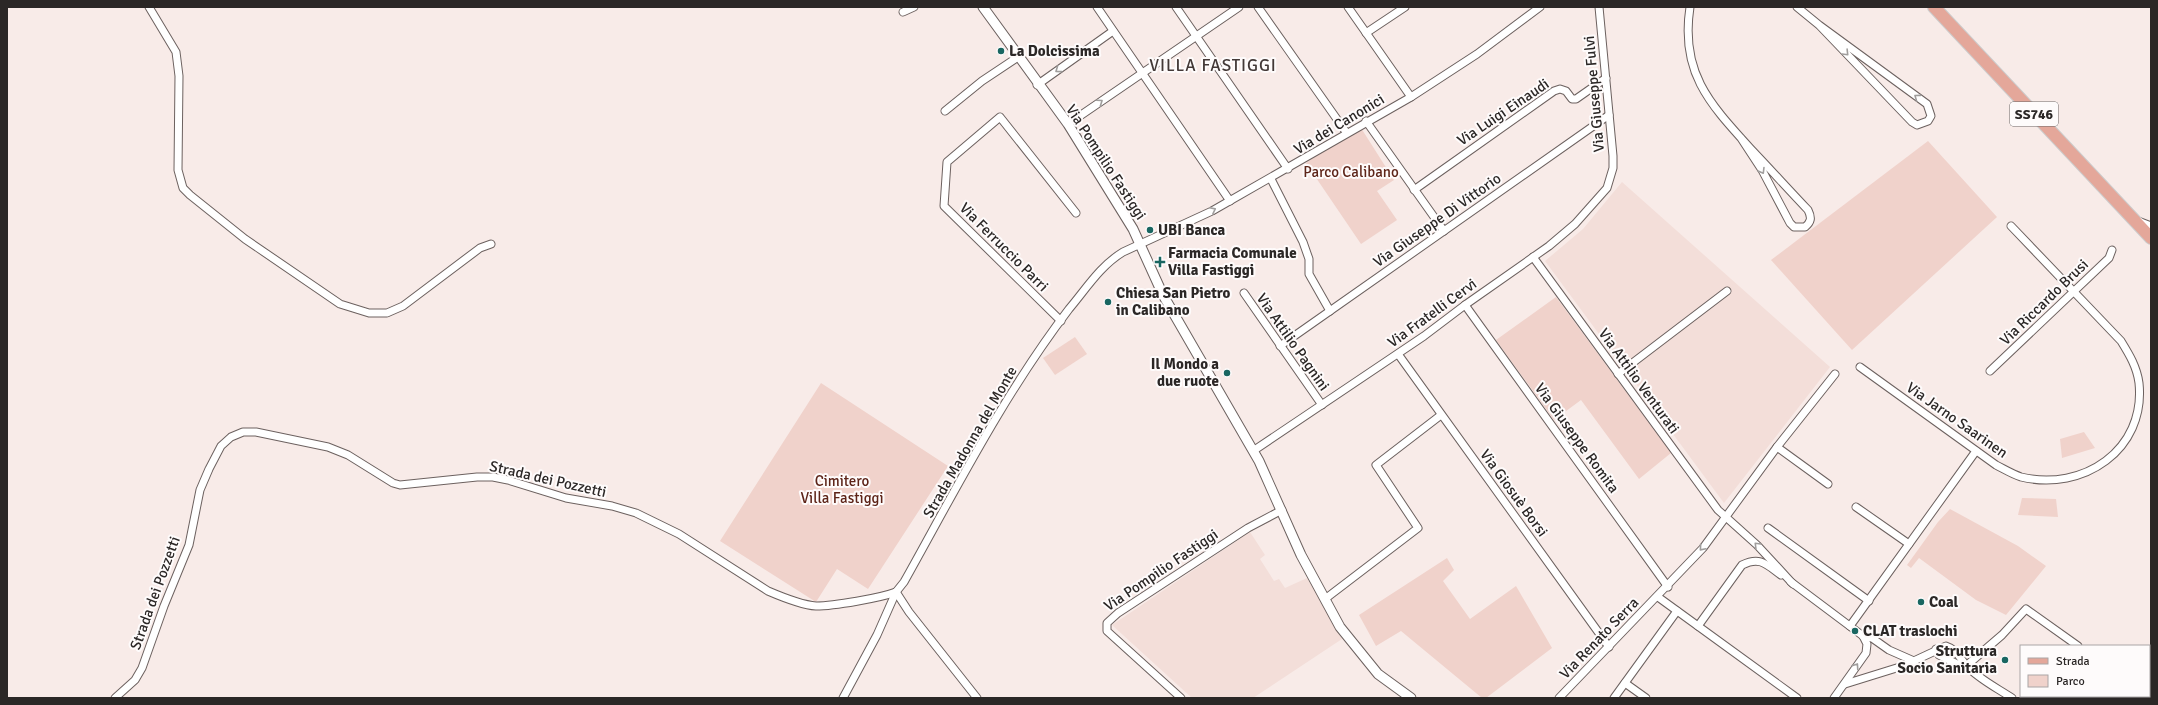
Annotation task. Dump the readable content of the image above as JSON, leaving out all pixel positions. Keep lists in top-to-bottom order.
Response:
{
  "streets": {
    "main road": ["SS746"],
    "street": [
      "Via Giuseppe Fulvi",
      "Via Luigi Einaudi",
      "Via dei Canonici",
      "Via Pompilio Fastiggi",
      "Via Giuseppe Di Vittorio",
      "Via Ferruccio Parri",
      "Via Riccardo Brusi",
      "Via Fratelli Cervi",
      "Via Attilio Pagnini",
      "Via Attilio Venturati",
      "Via Jarno Saarinen",
      "Via Giuseppe Romita",
      "Strada Madonna del Monte",
      "Strada dei Pozzetti",
      "Via Giosuè Borsi",
      "Via Renato Serra"
    ]
  },
  "crossings": [
    ["Via Giuseppe Fulvi", "Via Luigi Einaudi"],
    ["Via Giuseppe Fulvi", "Via Giuseppe Di Vittorio"],
    ["Via Giuseppe Fulvi", "Via Fratelli Cervi"],
    ["Via dei Canonici", "Via Pompilio Fastiggi"],
    ["Via dei Canonici", "Strada Madonna del Monte"],
    ["Via Pompilio Fastiggi", "Via Fratelli Cervi"],
    ["Via Pompilio Fastiggi", "Strada Madonna del Monte"],
    ["Via Giuseppe Di Vittorio", "Via Attilio Pagnini"],
    ["Via Ferruccio Parri", "Strada Madonna del Monte"],
    ["Via Riccardo Brusi", "Via Jarno Saarinen"],
    ["Via Fratelli Cervi", "Via Attilio Pagnini"],
    ["Via Fratelli Cervi", "Via Attilio Venturati"],
    ["Via Fratelli Cervi", "Via Giuseppe Romita"],
    ["Via Fratelli Cervi", "Via Giosuè Borsi"],
    ["Via Attilio Venturati", "Via Renato Serra"],
    ["Via Giuseppe Romita", "Via Renato Serra"],
    ["Strada Madonna del Monte", "Strada dei Pozzetti"],
    ["Via Giosuè Borsi", "Via Renato Serra"]
  ],
  "districts": ["VILLA FASTIGGI"],
  "parks": ["Parco Calibano", "Cimitero Villa Fastiggi"],
  "places": {
    "other": [
      "La Dolcissima",
      "UBI Banca",
      "Chiesa San Pietro in Calibano",
      "Il Mondo a due ruote",
      "Coal",
      "CLAT traslochi",
      "Struttura Socio Sanitaria"
    ],
    "health": ["Farmacia Comunale Villa Fastiggi"]
  },
  "legend": ["Strada", "Parco"]
}
